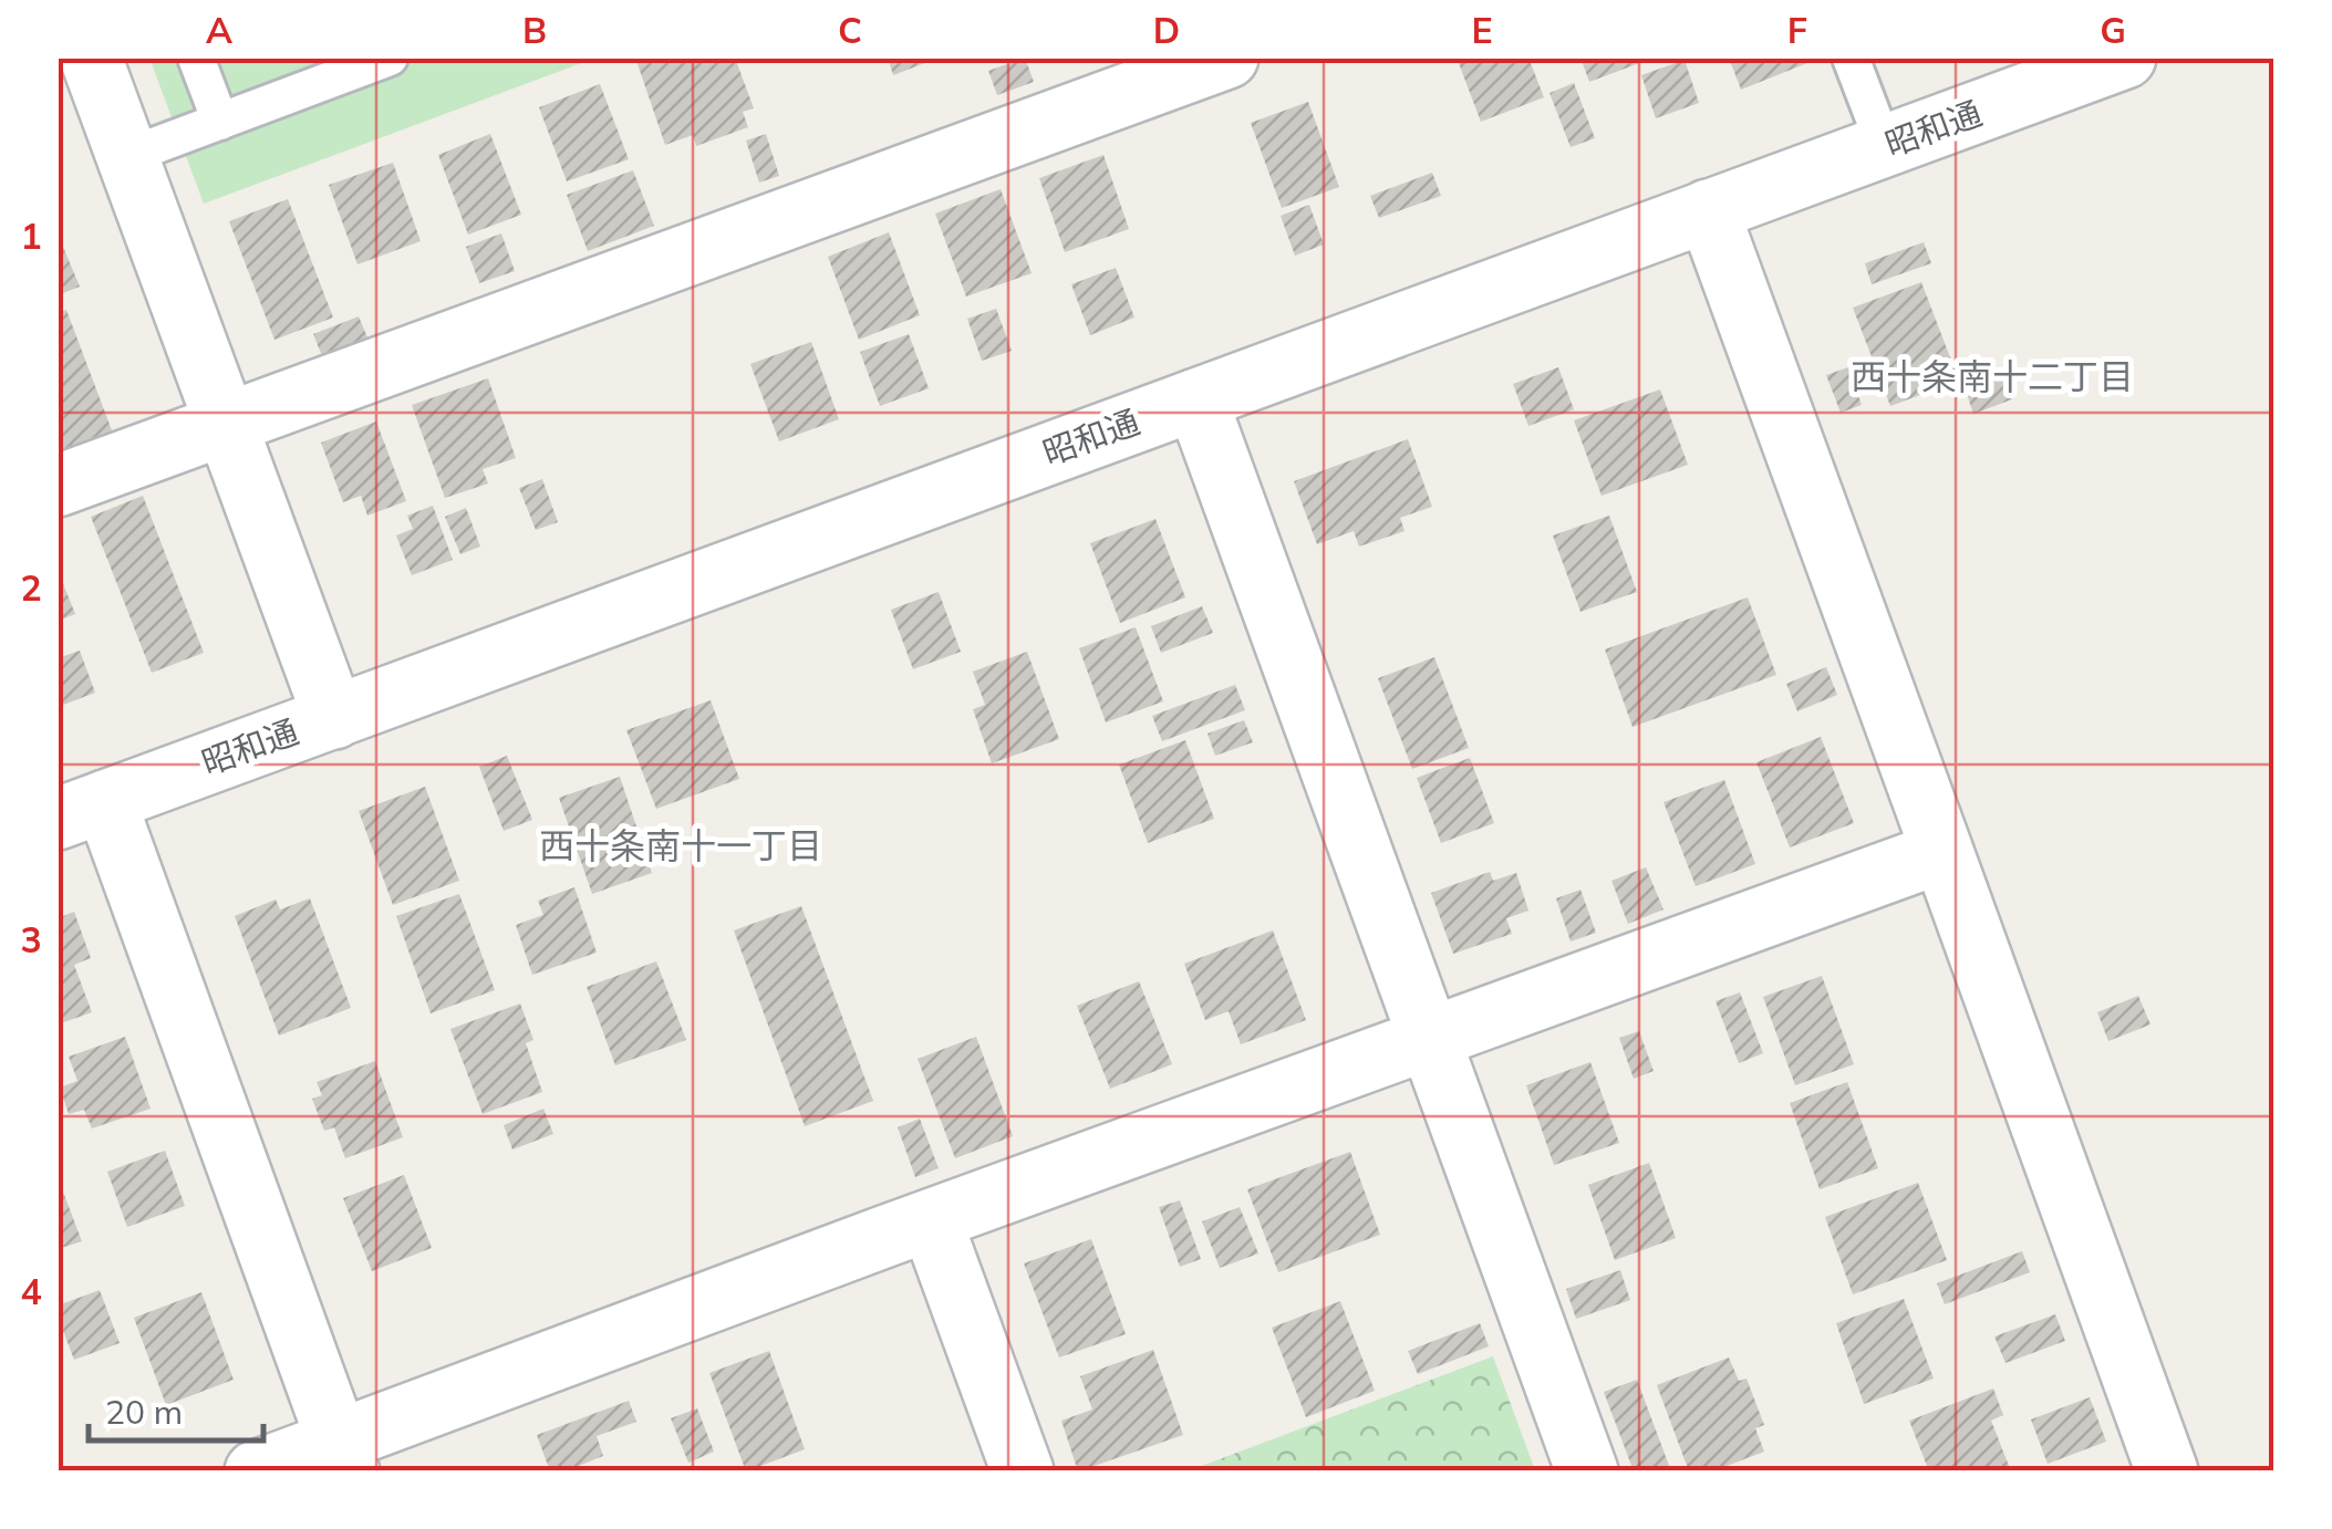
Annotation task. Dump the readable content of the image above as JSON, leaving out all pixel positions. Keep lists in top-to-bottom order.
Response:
{
  "streets": {
    "street": ["昭和通"]
  },
  "districts": ["西十条南十二丁目", "西十条南十一丁目"],
  "scale_bar": "20 m",
  "grid": {
    "columns": [
      "A",
      "B",
      "C",
      "D",
      "E",
      "F",
      "G"
    ],
    "rows": [
      "1",
      "2",
      "3",
      "4"
    ]
  }
}
